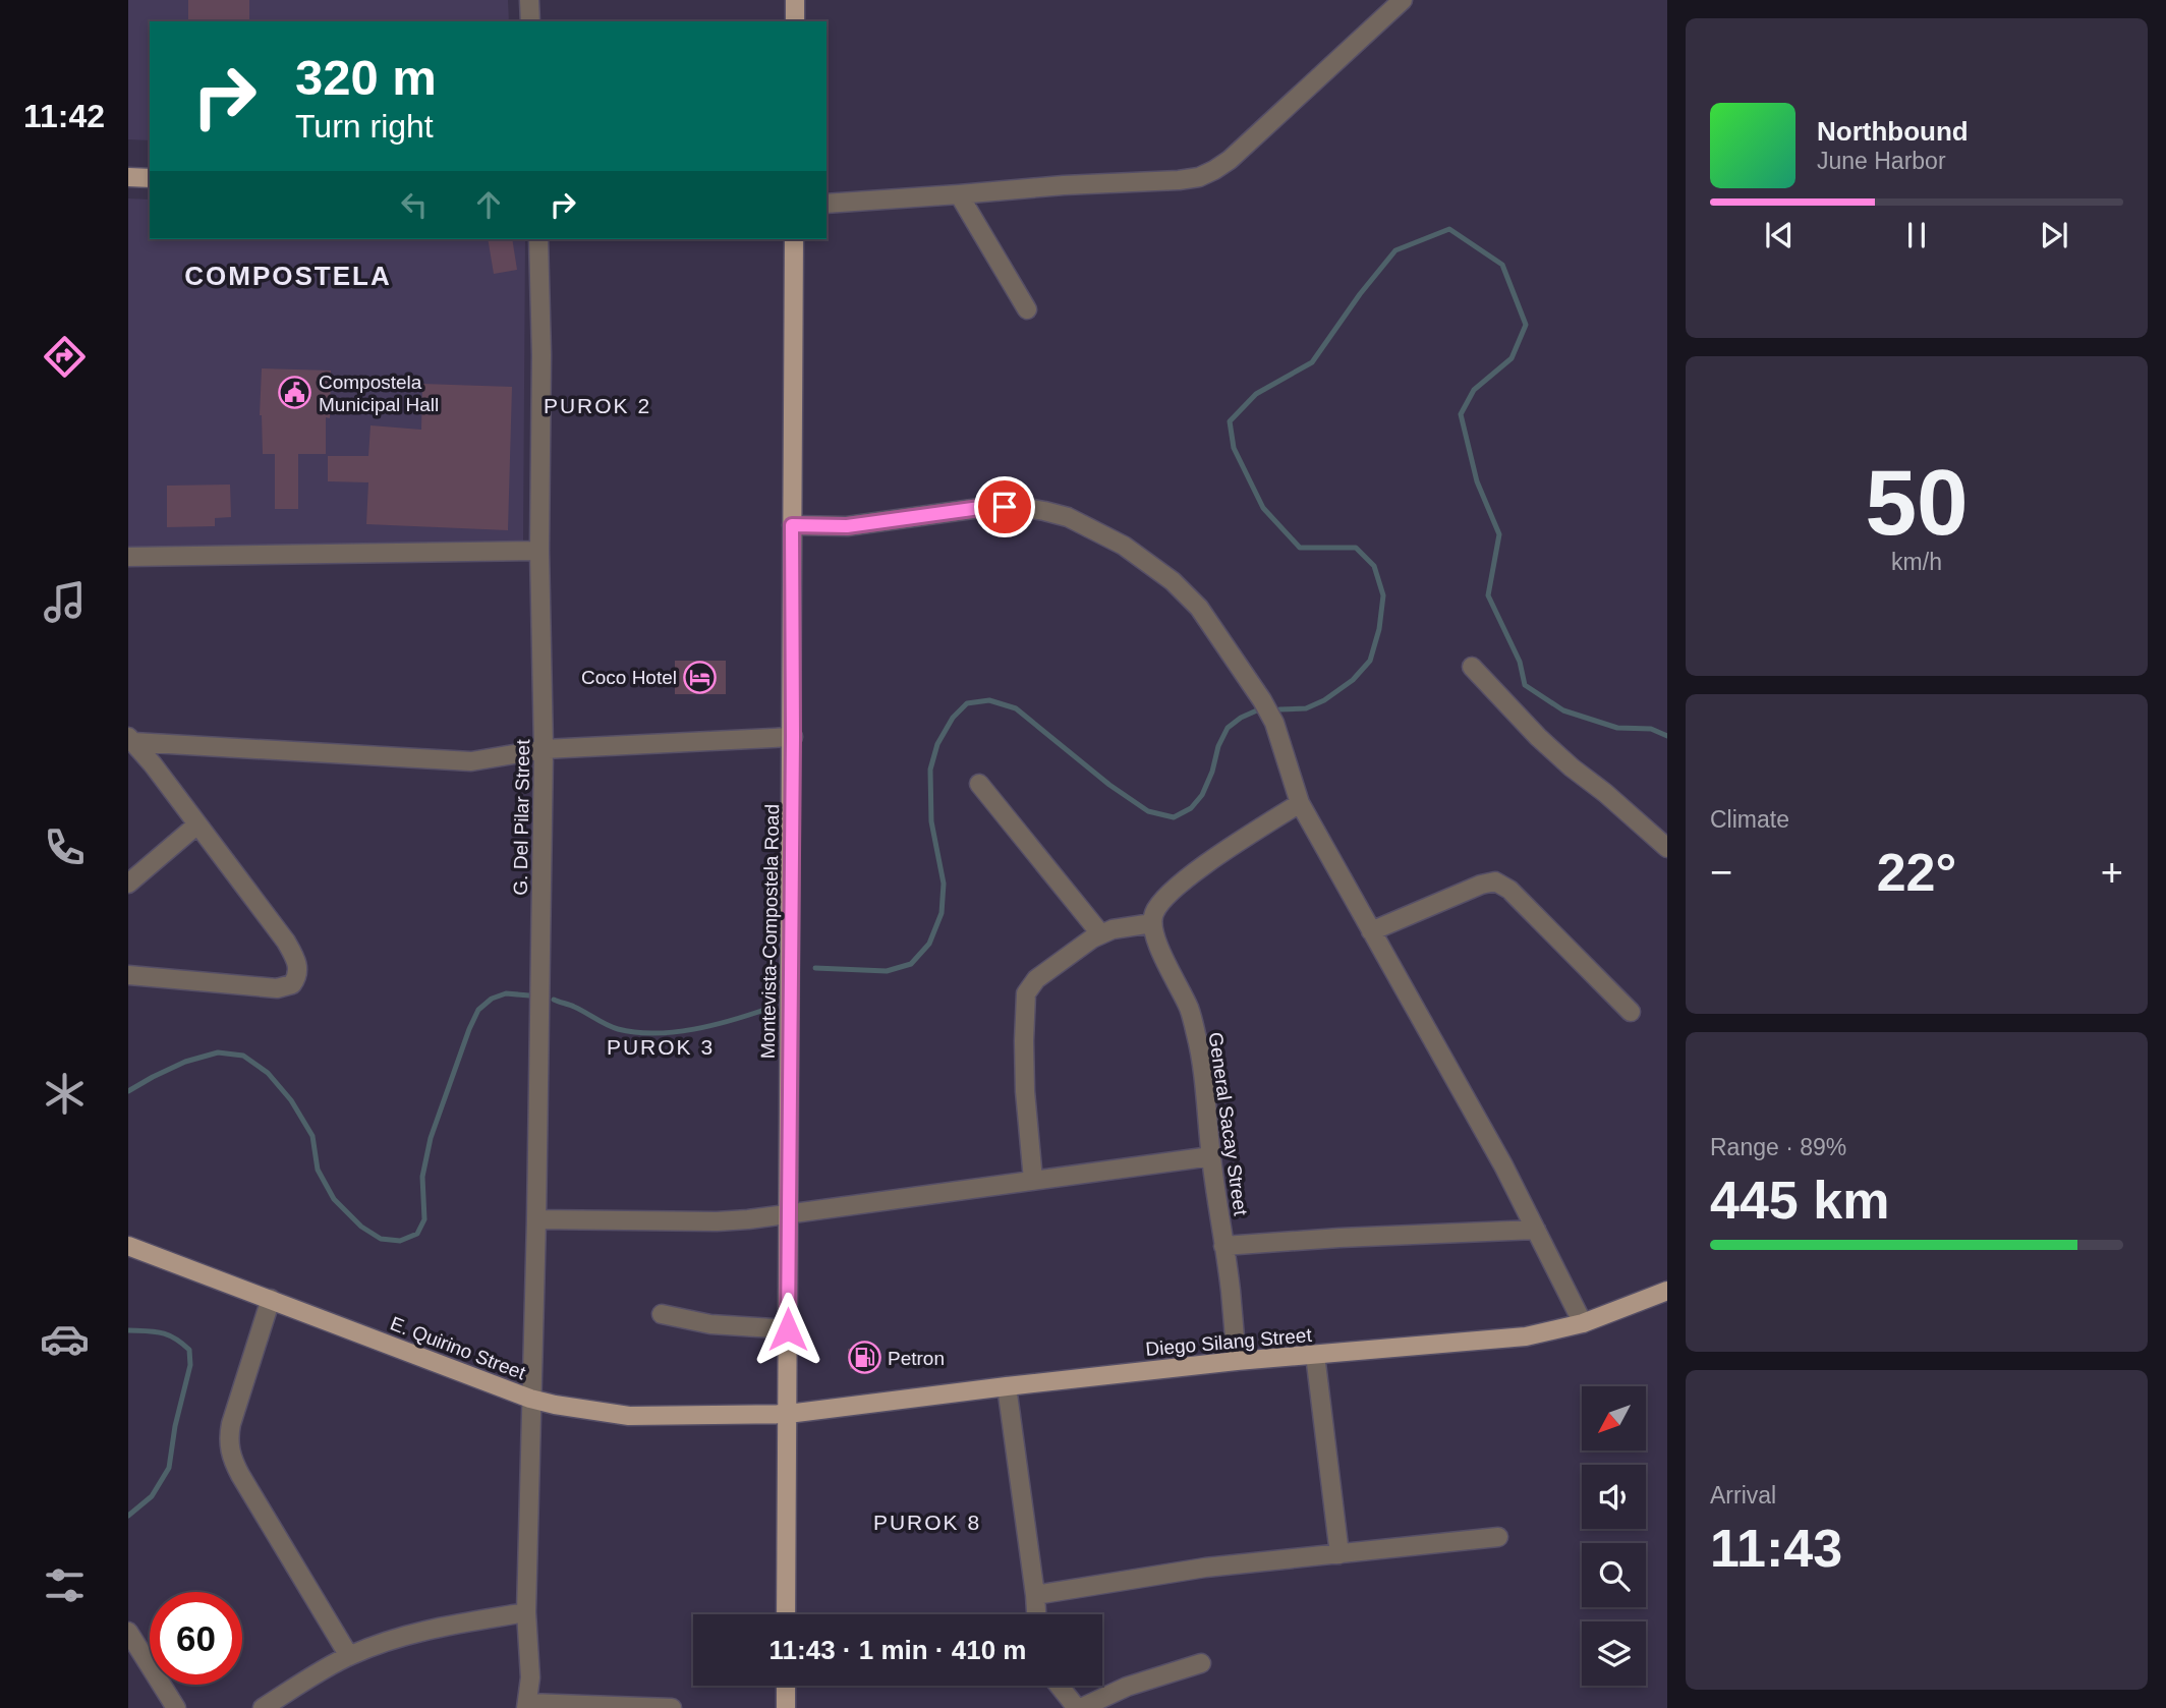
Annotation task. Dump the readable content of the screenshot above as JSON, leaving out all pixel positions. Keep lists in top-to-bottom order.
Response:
{
  "streets": {
    "main road": ["Montevista-Compostela Road", "Diego Silang Street", "E. Quirino Street"],
    "street": ["G. Del Pilar Street", "General Sacay Street"]
  },
  "crossings": [
    ["G. Del Pilar Street", "E. Quirino Street"],
    ["Montevista-Compostela Road", "Diego Silang Street"],
    ["Montevista-Compostela Road", "E. Quirino Street"],
    ["General Sacay Street", "Diego Silang Street"],
    ["Diego Silang Street", "E. Quirino Street"]
  ],
  "districts": [
    "COMPOSTELA",
    "PUROK 2",
    "PUROK 3",
    "PUROK 8"
  ],
  "places": {
    "public building": ["Compostela Municipal Hall"],
    "hotel": ["Coco Hotel"],
    "fuel station": ["Petron"]
  },
  "north": "bottom left",
  "page": {
    "tabs": "11:42",
    "turn": ["320 m", "Turn right"],
    "song": ["Northbound", "June Harbor"],
    "tile": [
      ["50", "km/h"],
      "Climate",
      ["Range · 89%", "445 km"],
      ["Arrival", "11:43"]
    ],
    "heat": ["−", "22°", "+"],
    "limit": "60",
    "trip": "11:43 · 1 min · 410 m"
  }
}
